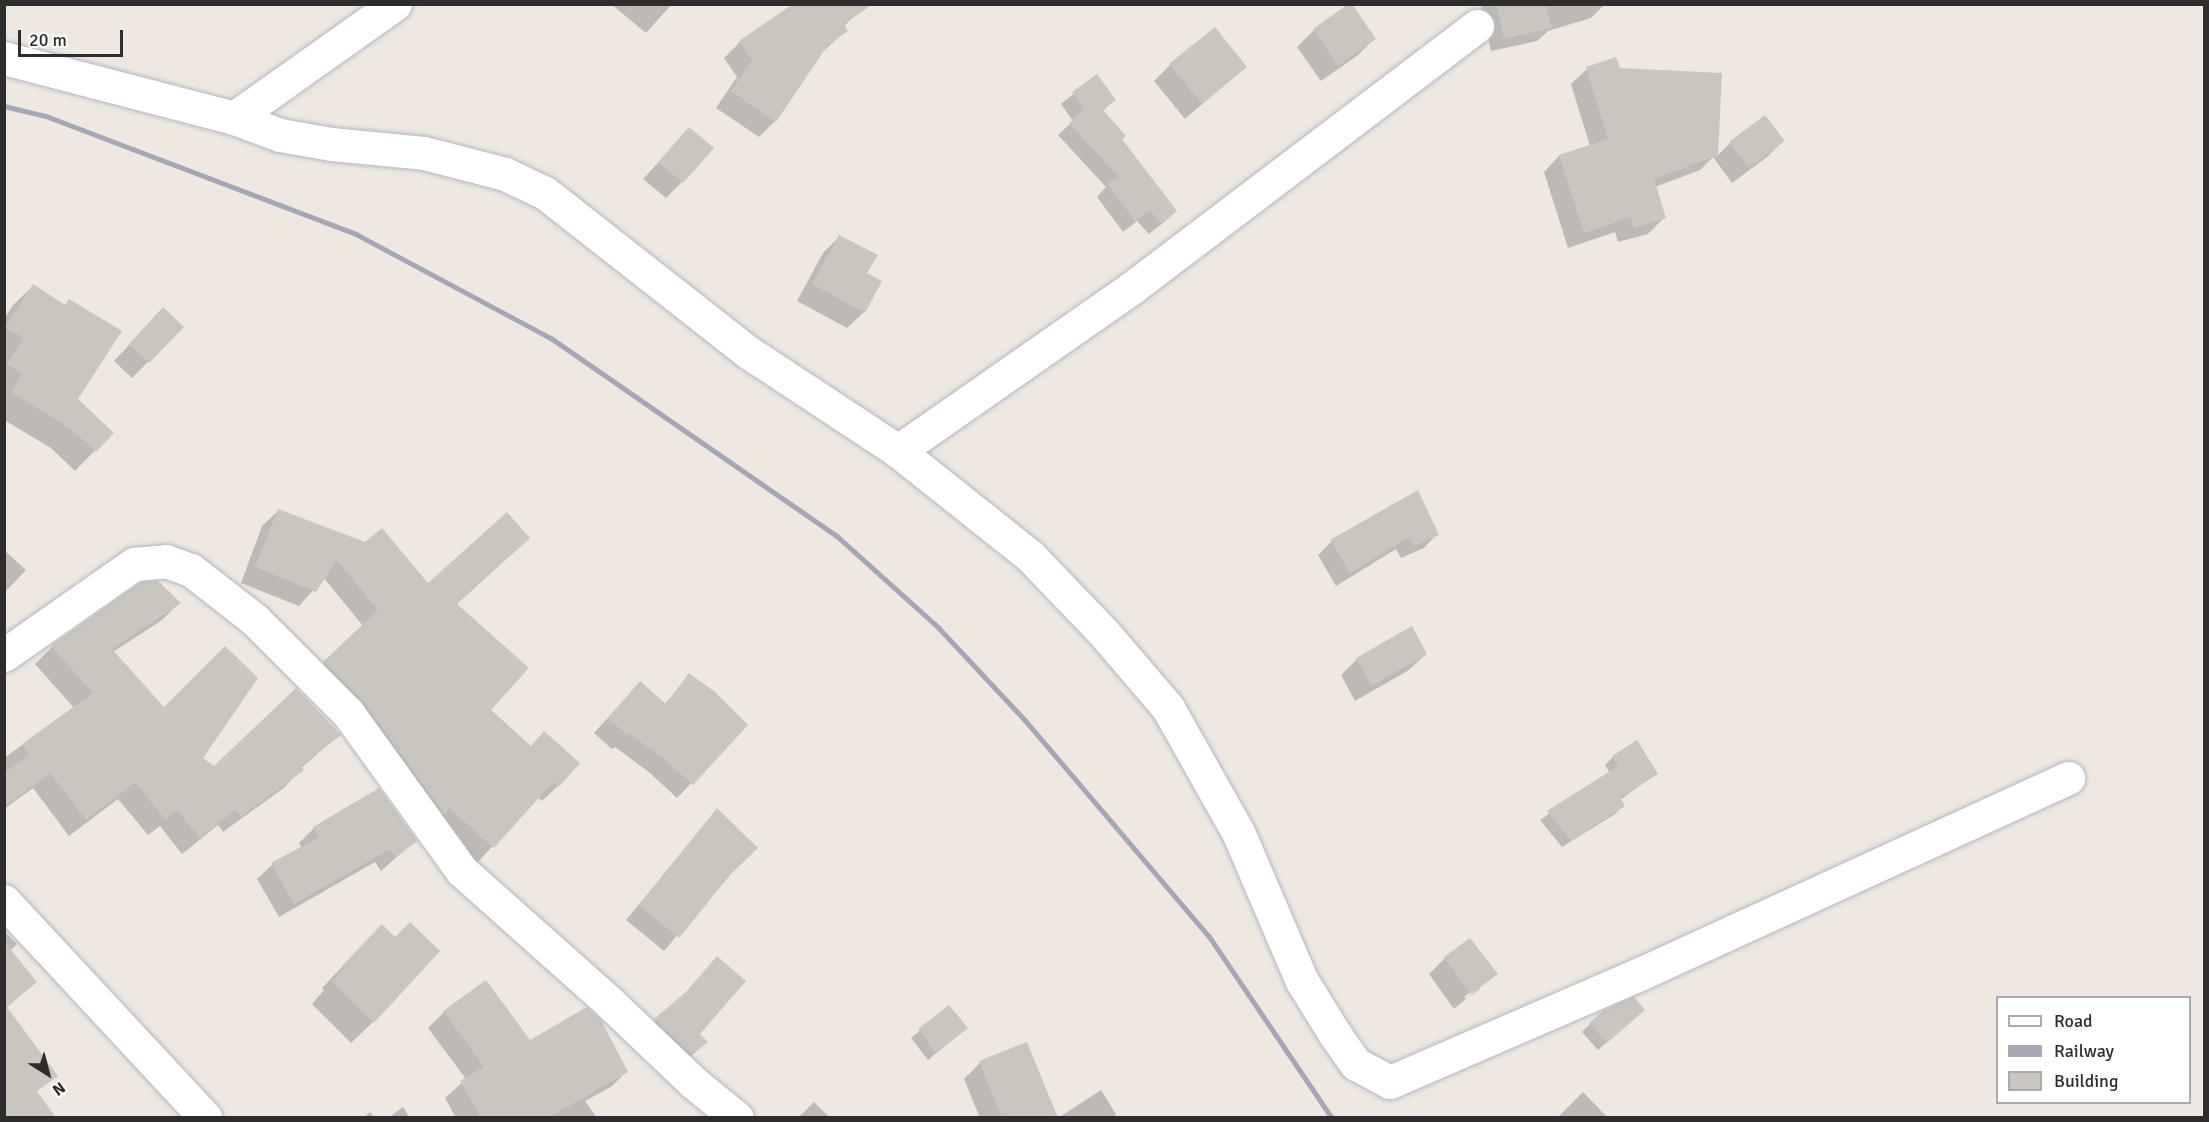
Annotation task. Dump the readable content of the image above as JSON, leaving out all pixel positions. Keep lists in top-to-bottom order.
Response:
{
  "legend": ["Road", "Railway", "Building"],
  "scale_bar": "20 m",
  "north": "bottom right"
}
